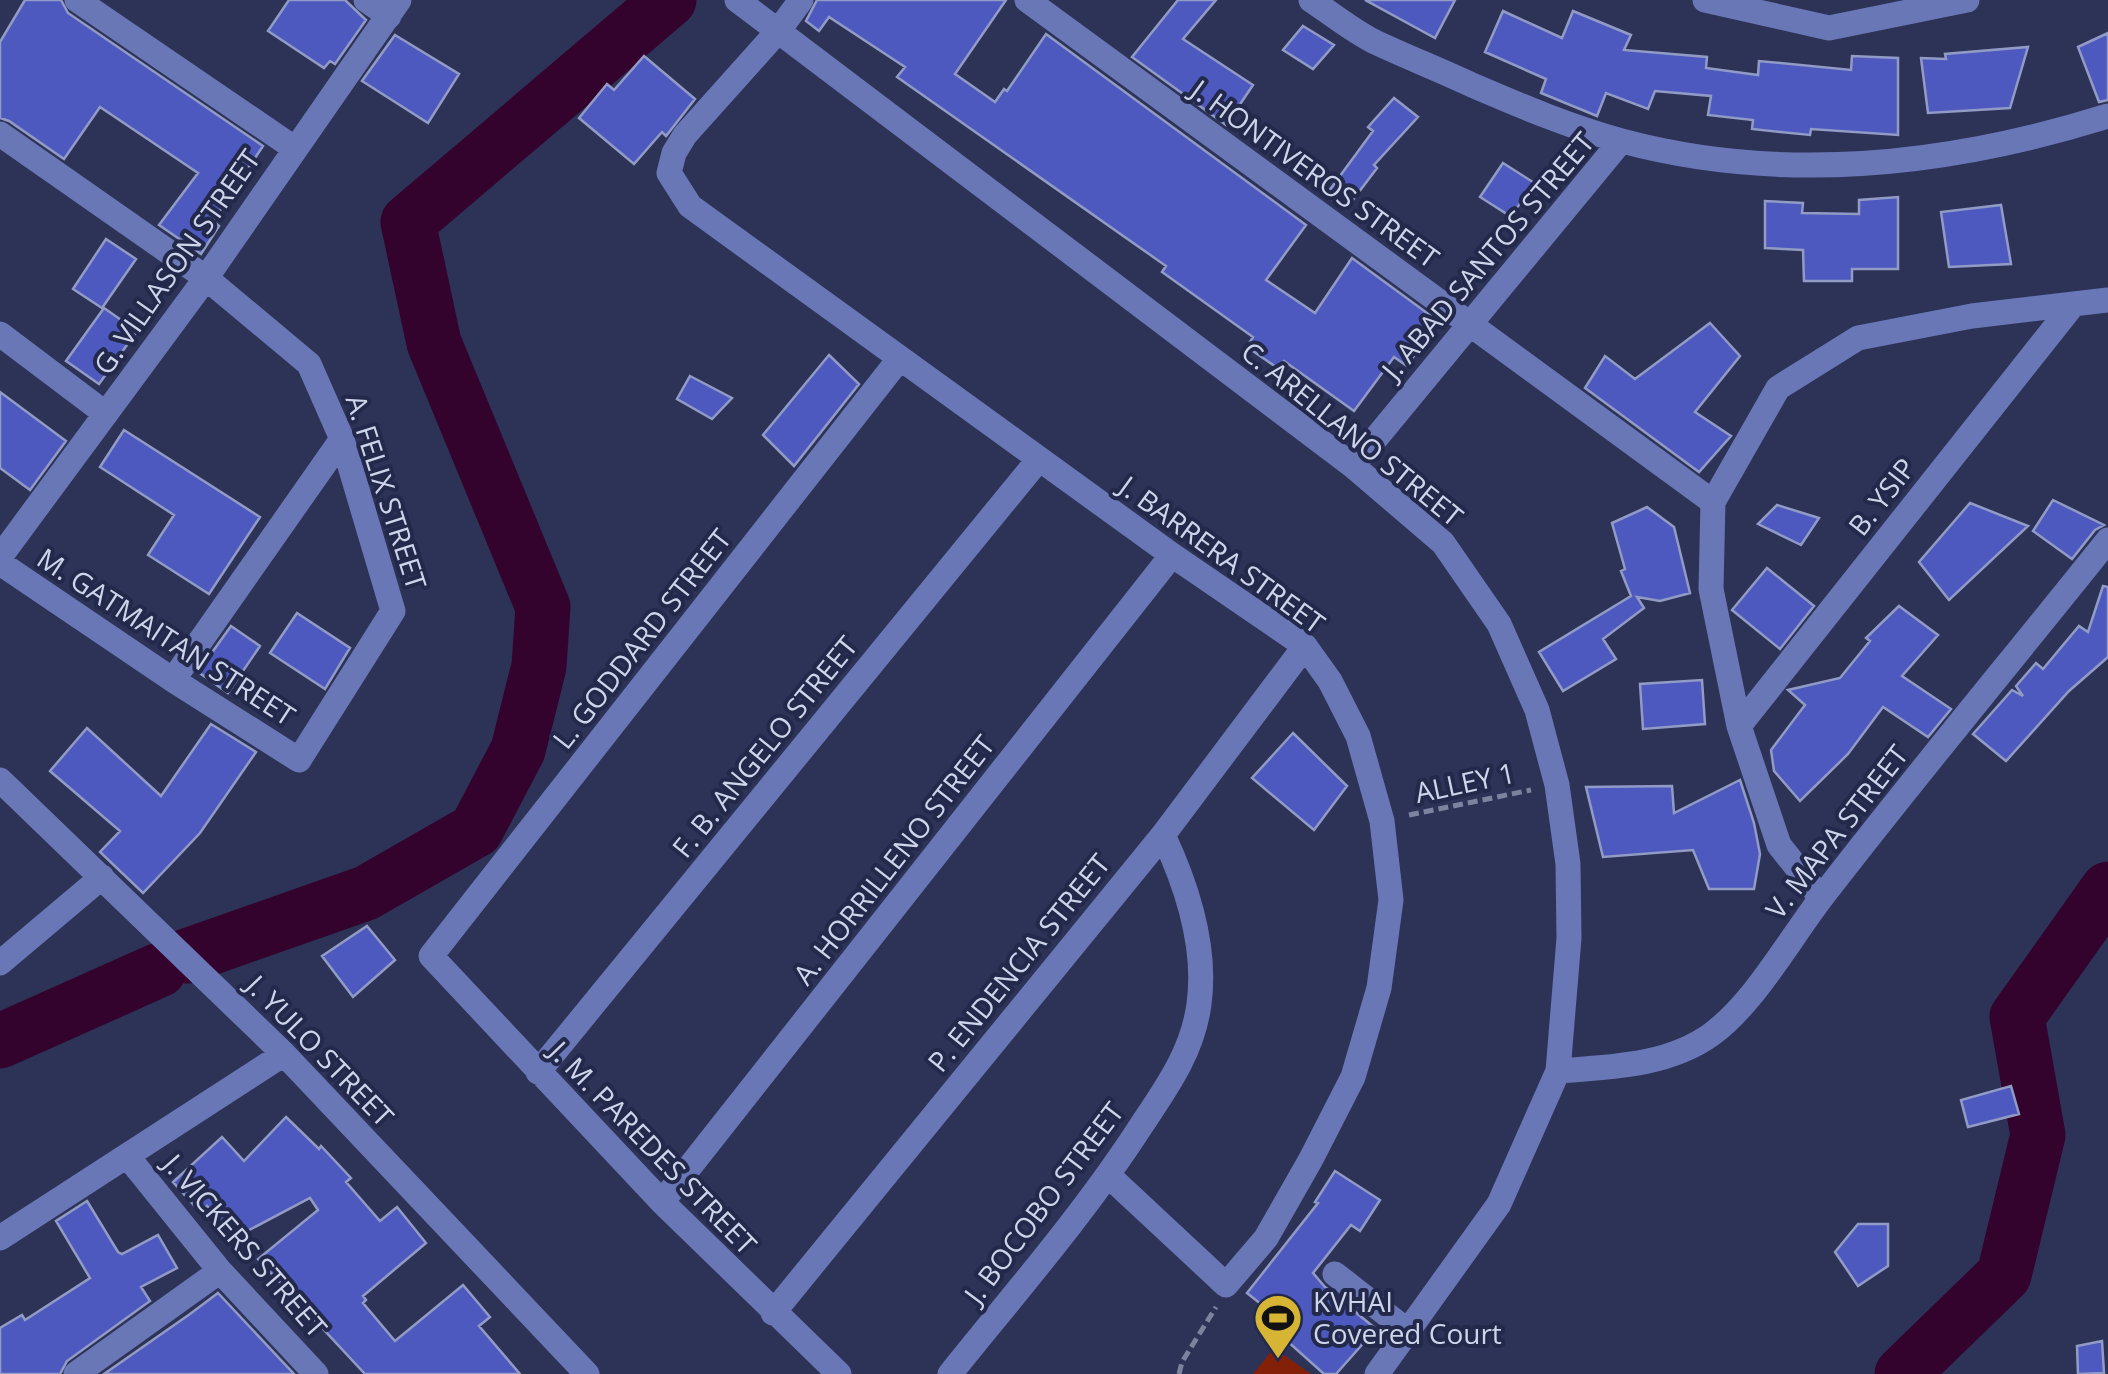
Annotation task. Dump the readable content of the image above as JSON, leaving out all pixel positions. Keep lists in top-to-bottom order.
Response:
{
  "streets": {
    "street": [
      "J. HONTIVEROS STREET",
      "J. ABAD SANTOS STREET",
      "G. VILLASON STREET",
      "C. ARELLANO STREET",
      "A. FELIX STREET",
      "B. YSIP",
      "J. BARRERA STREET",
      "M. GATMAITAN STREET",
      "L. GODDARD STREET",
      "F. B. ANGELO STREET",
      "V. MAPA STREET",
      "A. HORRILLENO STREET",
      "P. ENDENCIA STREET",
      "J. YULO STREET",
      "J. M. PAREDES STREET",
      "J. BOCOBO STREET",
      "J. VICKERS STREET"
    ],
    "path": ["ALLEY 1"]
  },
  "crossings": [
    ["J. HONTIVEROS STREET", "J. ABAD SANTOS STREET"],
    ["J. ABAD SANTOS STREET", "C. ARELLANO STREET"],
    ["G. VILLASON STREET", "A. FELIX STREET"],
    ["G. VILLASON STREET", "M. GATMAITAN STREET"],
    ["C. ARELLANO STREET", "J. BARRERA STREET"],
    ["C. ARELLANO STREET", "ALLEY 1"],
    ["C. ARELLANO STREET", "V. MAPA STREET"],
    ["A. FELIX STREET", "M. GATMAITAN STREET"],
    ["J. BARRERA STREET", "L. GODDARD STREET"],
    ["J. BARRERA STREET", "F. B. ANGELO STREET"],
    ["J. BARRERA STREET", "ALLEY 1"],
    ["J. BARRERA STREET", "A. HORRILLENO STREET"],
    ["J. BARRERA STREET", "P. ENDENCIA STREET"],
    ["L. GODDARD STREET", "J. M. PAREDES STREET"],
    ["F. B. ANGELO STREET", "J. M. PAREDES STREET"],
    ["A. HORRILLENO STREET", "J. M. PAREDES STREET"],
    ["P. ENDENCIA STREET", "J. M. PAREDES STREET"],
    ["P. ENDENCIA STREET", "J. BOCOBO STREET"]
  ],
  "places": {
    "sports": ["KVHAI Covered Court"]
  }
}
